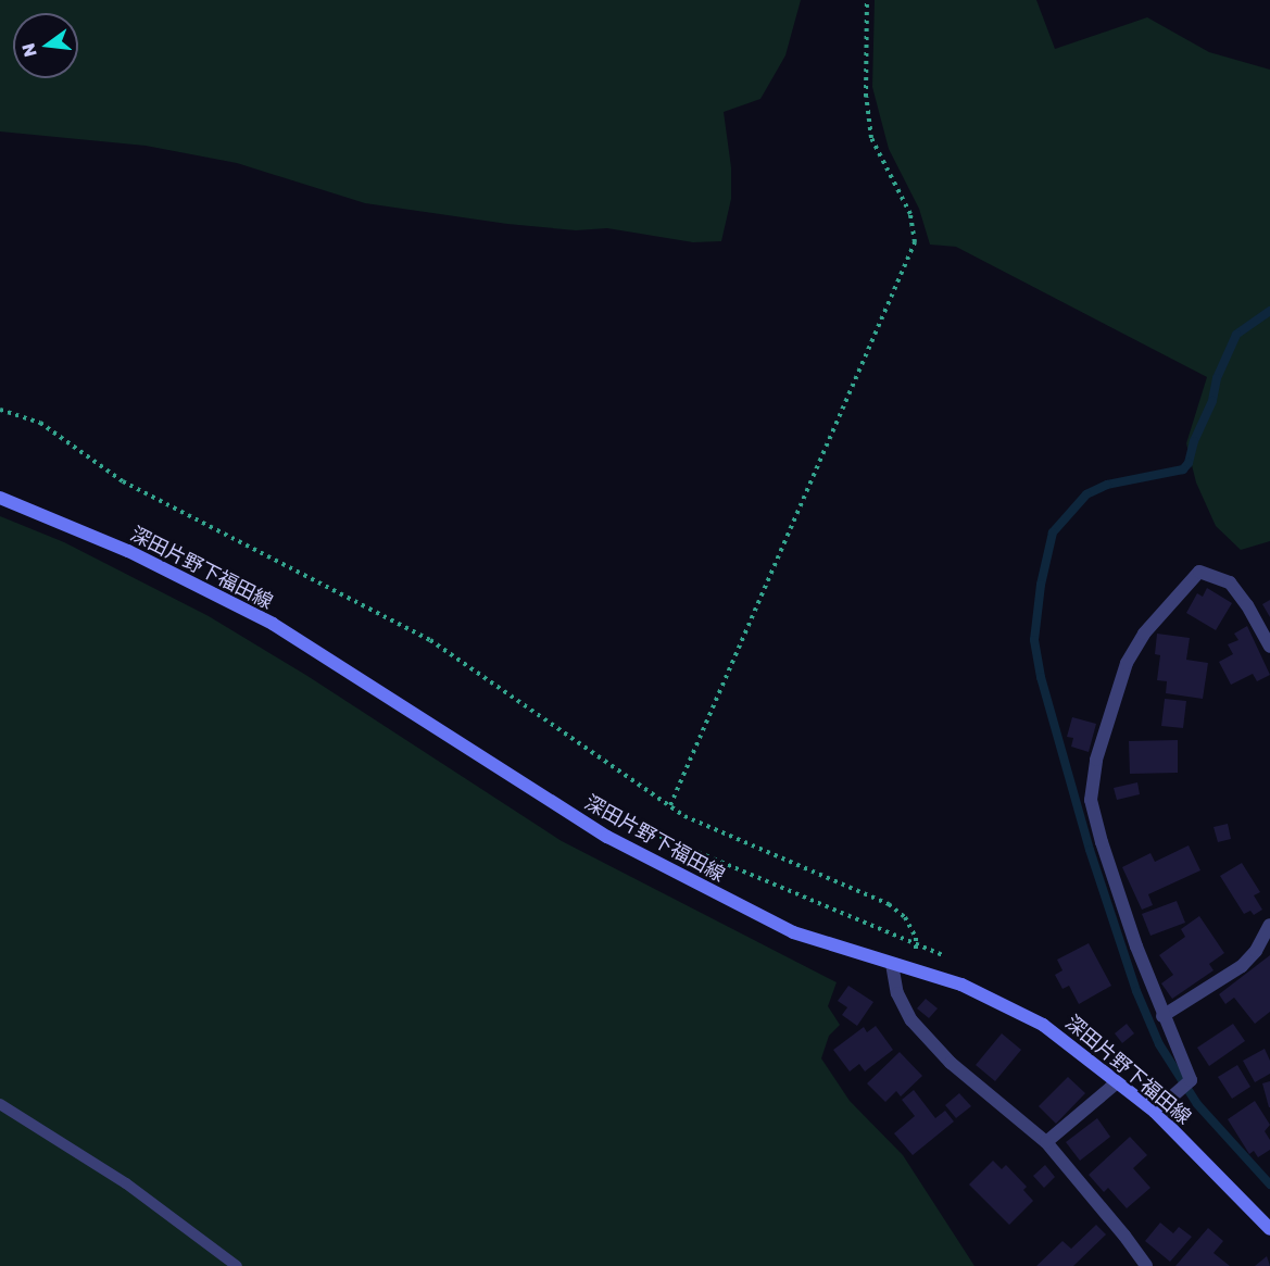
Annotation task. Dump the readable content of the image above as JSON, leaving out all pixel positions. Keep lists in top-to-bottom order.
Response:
{
  "streets": {
    "main road": ["深田片野下福田線"]
  },
  "north": "left"
}
